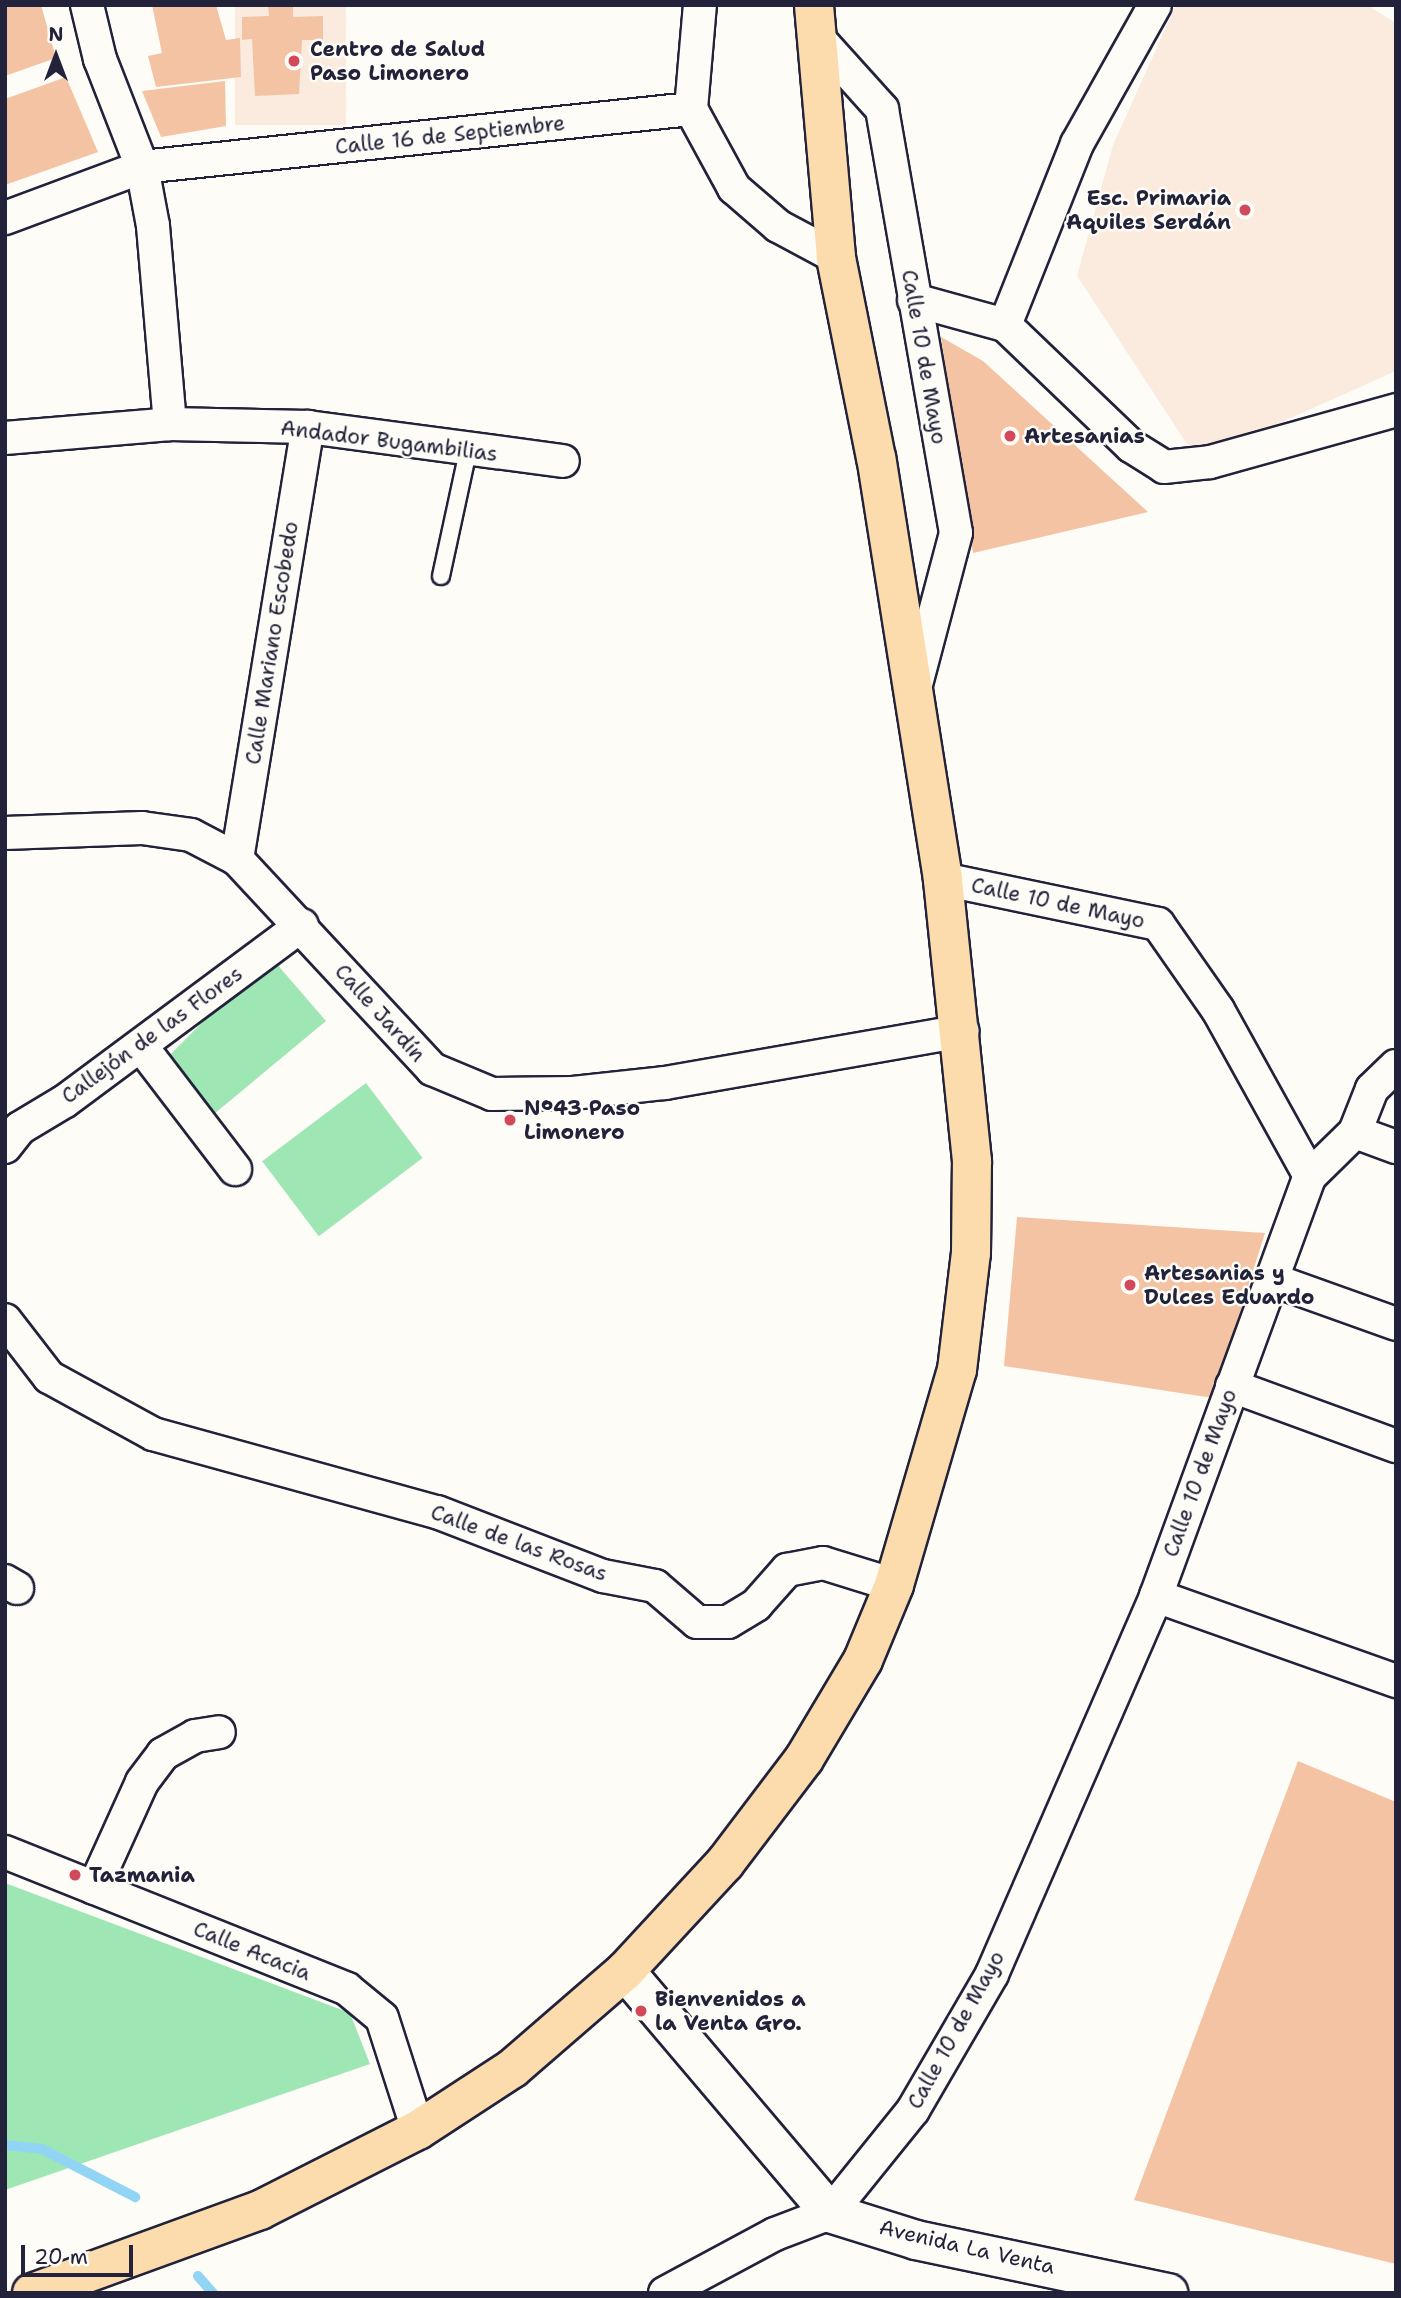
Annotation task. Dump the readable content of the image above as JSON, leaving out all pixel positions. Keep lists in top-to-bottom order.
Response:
{
  "streets": {
    "main road": ["Avenida La Venta"],
    "street": [
      "Calle 16 de Septiembre",
      "Calle 10 de Mayo",
      "Andador Bugambilias",
      "Calle Mariano Escobedo",
      "Calle Jardín",
      "Callejón de las Flores",
      "Calle de las Rosas",
      "Calle Acacia"
    ]
  },
  "crossings": [
    ["Calle 10 de Mayo", "Avenida La Venta"],
    ["Andador Bugambilias", "Calle Mariano Escobedo"],
    ["Calle Mariano Escobedo", "Calle Jardín"],
    ["Calle Jardín", "Callejón de las Flores"]
  ],
  "places": [
    "Centro de Salud Paso Limonero",
    "Esc. Primaria Aquiles Serdán",
    "Artesanias",
    "N°43 Paso Limonero",
    "Artesanias y Dulces Eduardo",
    "Tazmania",
    "Bienvenidos a la Venta Gro."
  ],
  "scale_bar": "20 m",
  "north": "top"
}
